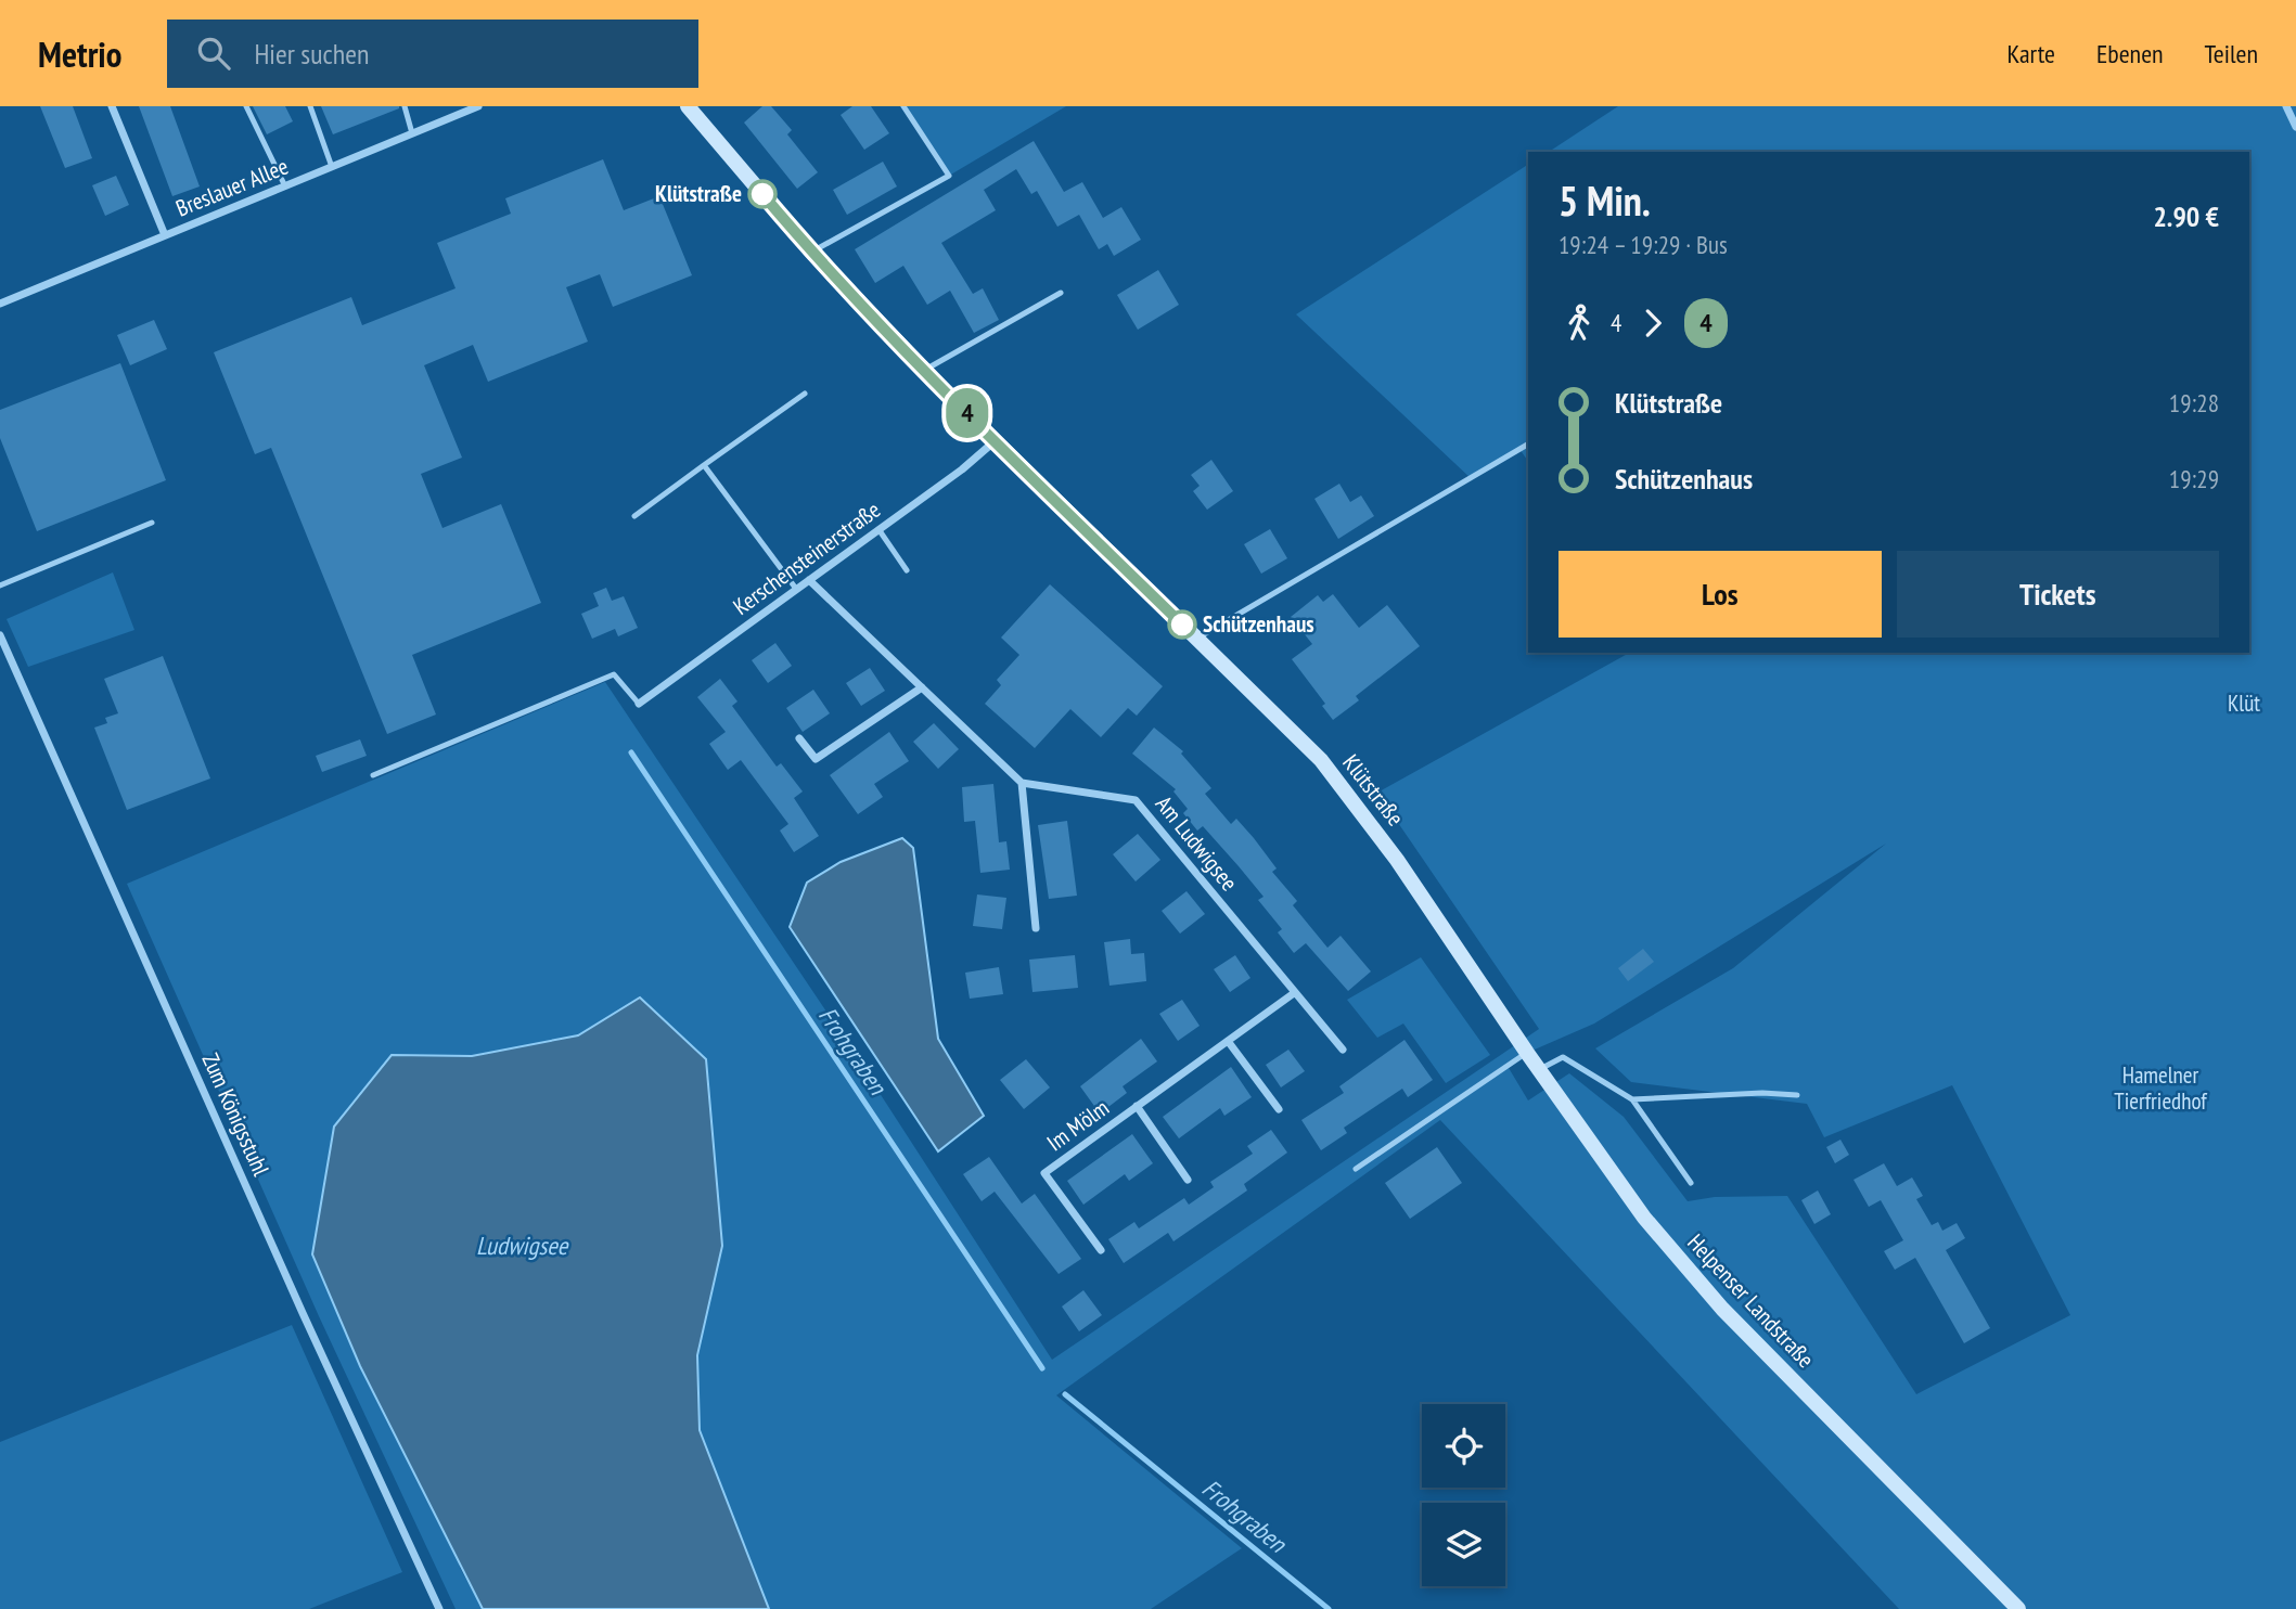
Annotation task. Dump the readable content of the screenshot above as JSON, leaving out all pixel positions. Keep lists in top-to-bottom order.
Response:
{
  "streets": {
    "main road": ["Klütstraße", "Helpenser Landstraße"],
    "street": [
      "Breslauer Allee",
      "Kerschensteinerstraße",
      "Am Ludwigsee",
      "Zum Königsstuhl",
      "Im Mölm"
    ]
  },
  "crossings": [
    ["Kerschensteinerstraße", "Klütstraße"],
    ["Klütstraße", "Helpenser Landstraße"],
    ["Am Ludwigsee", "Im Mölm"]
  ],
  "water": ["Frohgraben", "Ludwigsee"],
  "parks": ["Klüt", "Hamelner Tierfriedhof"],
  "places": ["Klütstraße", "Schützenhaus"],
  "lines": ["bus line 4"],
  "page": {
    "header": "Metrio",
    "search": "Hier suchen",
    "nav": ["Karte", "Ebenen", "Teilen"],
    "on_map": "4",
    "heading": ["5 Min.", "19:24 – 19:29 · Bus", "2.90 €"],
    "legs": ["4", "4"],
    "list": [
      {
        "name": "Klütstraße",
        "value": "19:28"
      },
      {
        "name": "Schützenhaus",
        "value": "19:29"
      }
    ],
    "buttons": ["Los", "Tickets"]
  }
}
